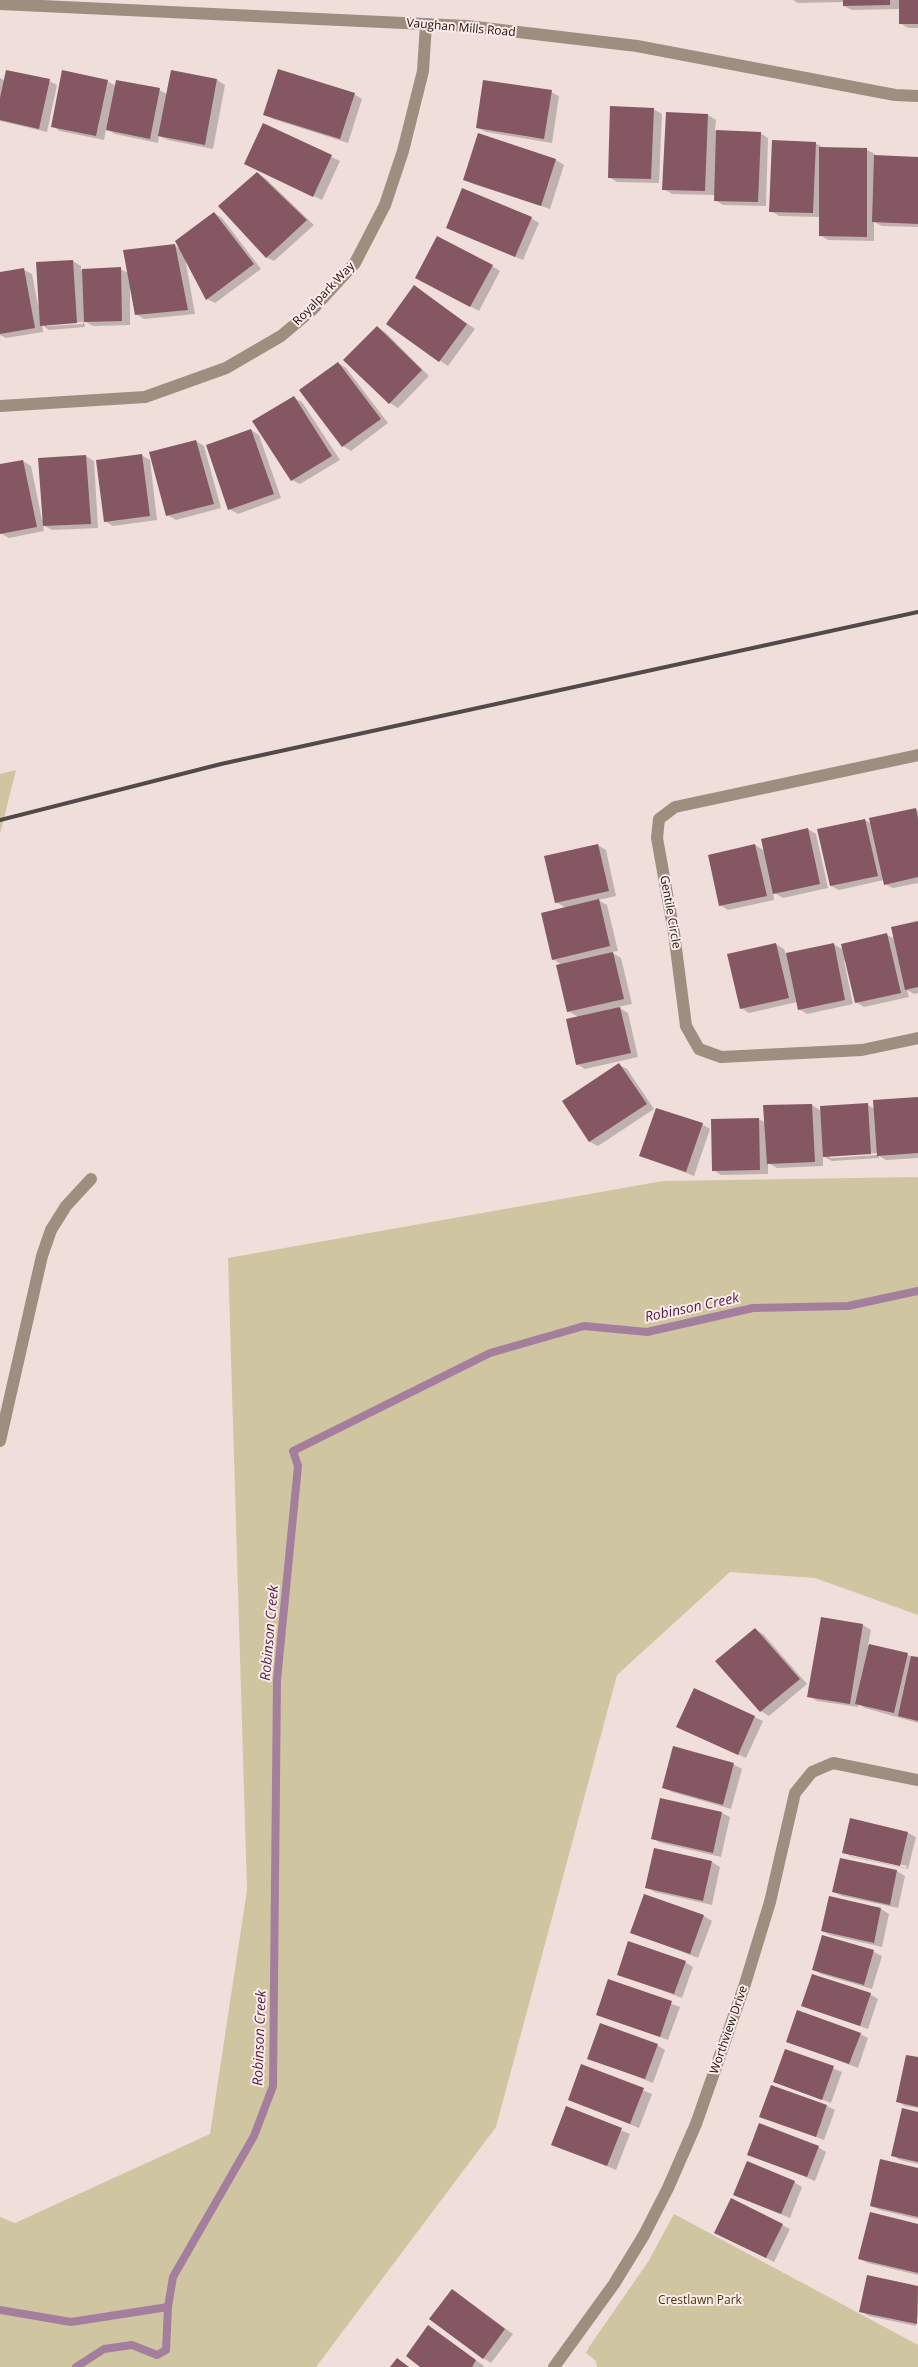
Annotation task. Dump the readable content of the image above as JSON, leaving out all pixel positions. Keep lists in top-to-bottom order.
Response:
{
  "streets": {
    "street": [
      "Vaughan Mills Road",
      "Royalpark Way",
      "Gentile Circle",
      "Worthview Drive"
    ]
  },
  "crossings": [
    ["Vaughan Mills Road", "Royalpark Way"]
  ],
  "water": ["Robinson Creek"],
  "parks": ["Crestlawn Park"]
}
